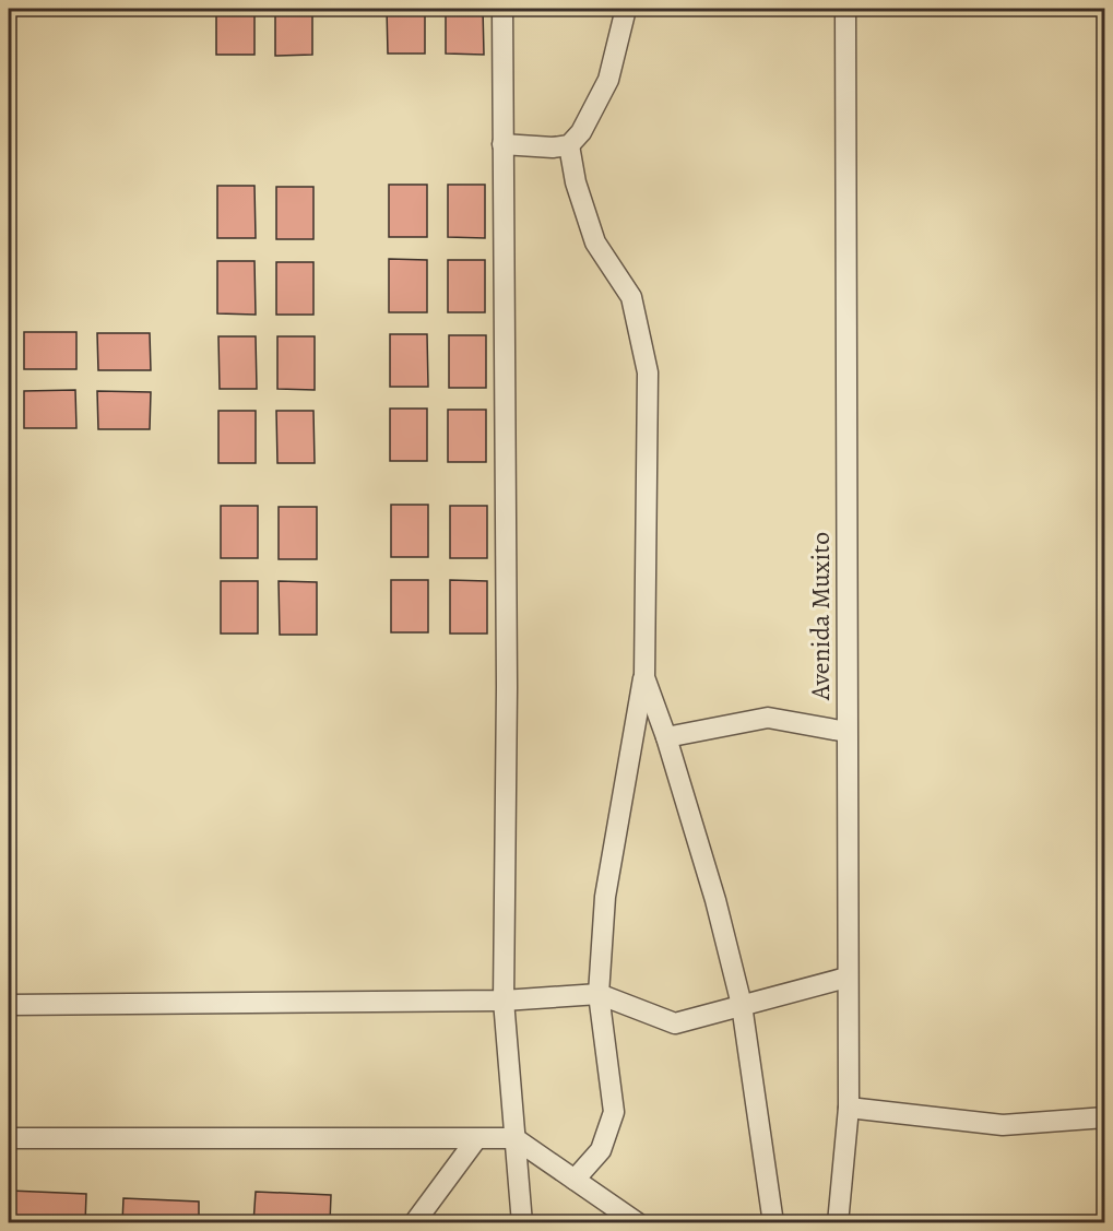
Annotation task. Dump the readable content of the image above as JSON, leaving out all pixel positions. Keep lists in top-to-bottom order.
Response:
{
  "streets": {
    "street": ["Avenida Muxito"]
  }
}
